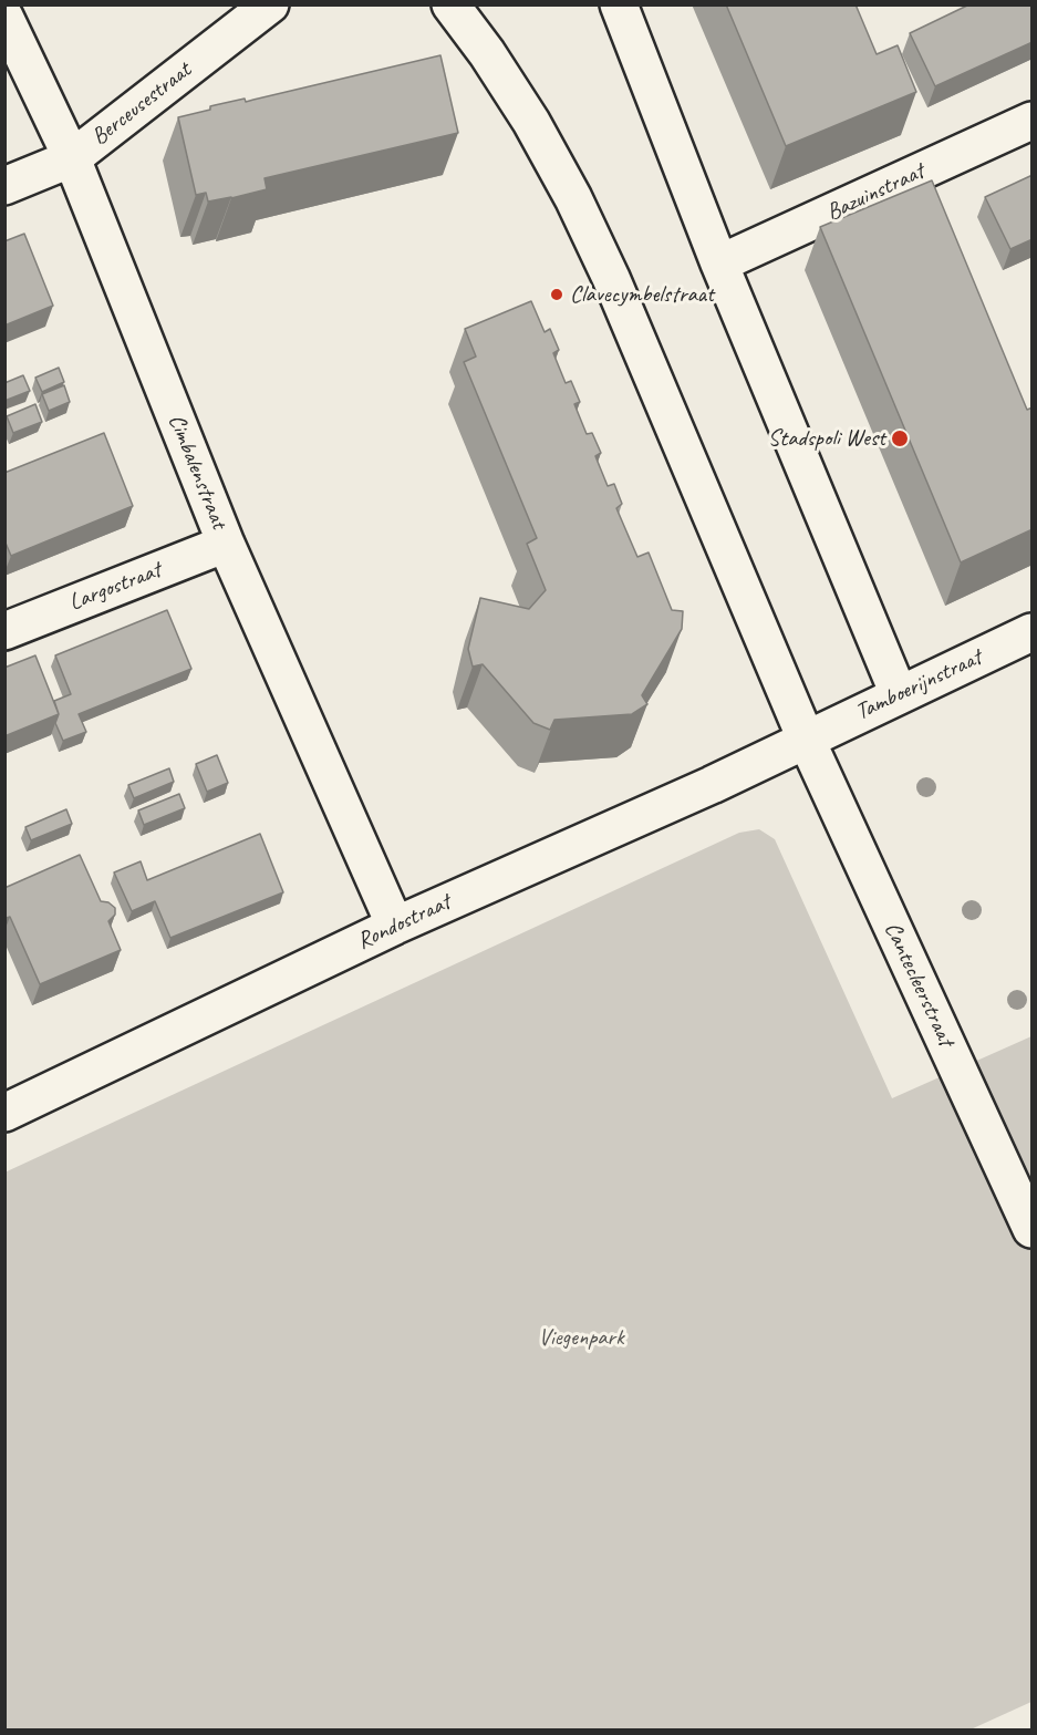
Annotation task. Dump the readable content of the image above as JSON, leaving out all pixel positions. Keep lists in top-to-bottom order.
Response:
{
  "streets": {
    "street": [
      "Berceusestraat",
      "Bazuinstraat",
      "Cimbalenstraat",
      "Largostraat",
      "Tamboerijnstraat",
      "Rondostraat",
      "Cantecleerstraat"
    ]
  },
  "crossings": [
    ["Berceusestraat", "Cimbalenstraat"],
    ["Cimbalenstraat", "Largostraat"],
    ["Cimbalenstraat", "Rondostraat"],
    ["Tamboerijnstraat", "Rondostraat"],
    ["Tamboerijnstraat", "Cantecleerstraat"],
    ["Rondostraat", "Cantecleerstraat"]
  ],
  "parks": ["Viegenpark"],
  "places": ["Clavecymbelstraat", "Stadspoli West"]
}
